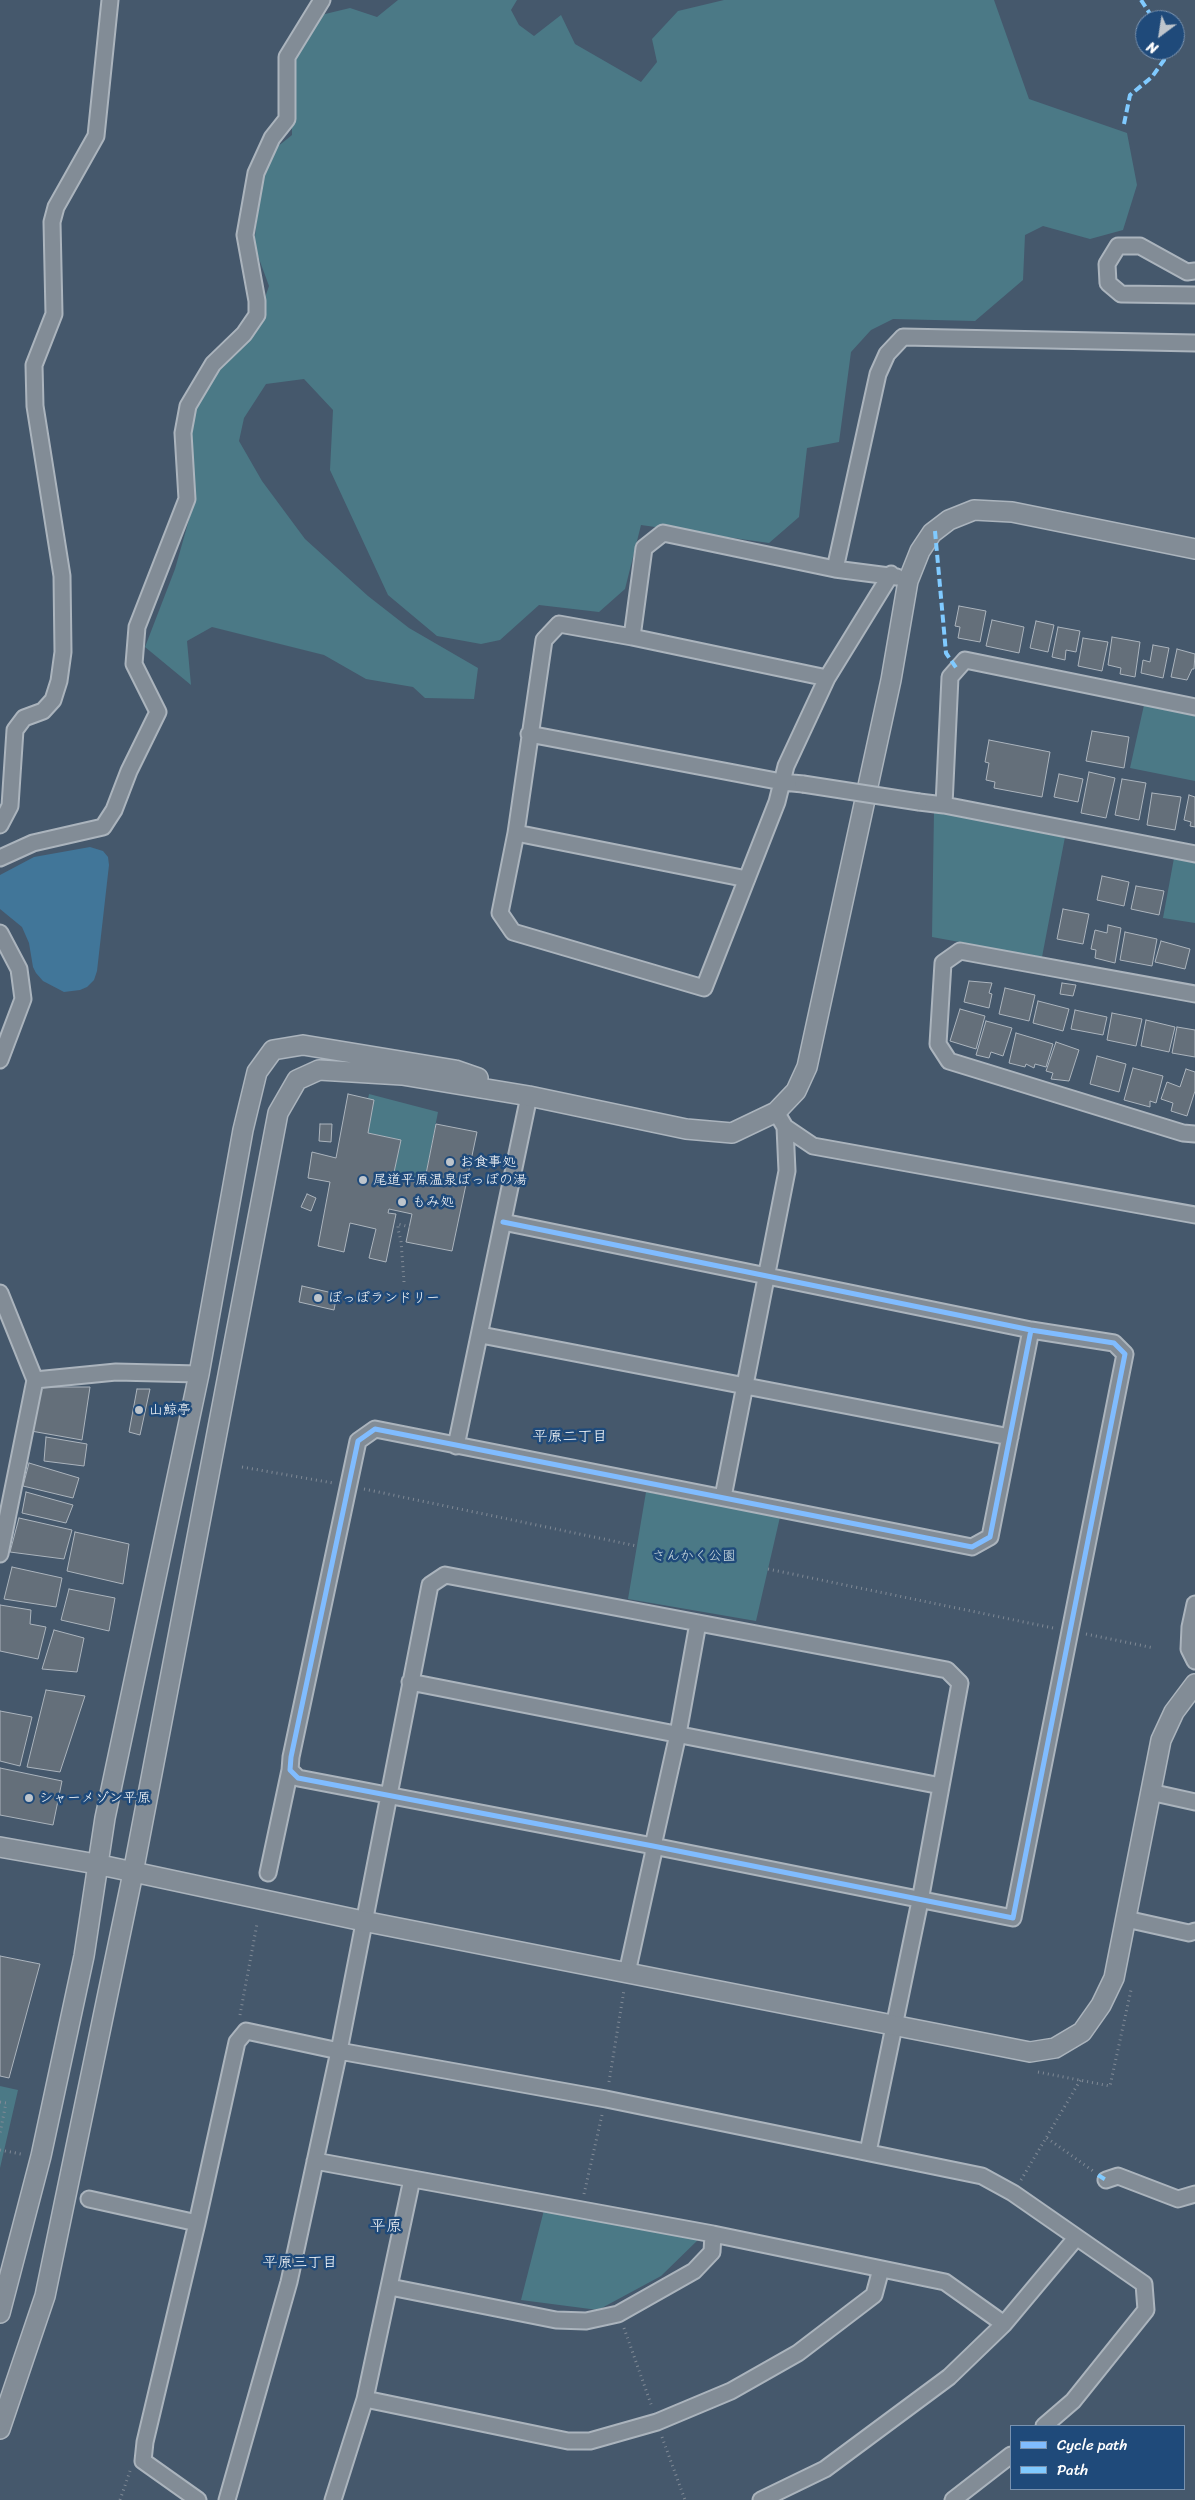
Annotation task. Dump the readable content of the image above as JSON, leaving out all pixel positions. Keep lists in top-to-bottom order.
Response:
{
  "districts": ["平原二丁目", "平原", "平原三丁目"],
  "parks": ["さんかく公園"],
  "places": [
    "お食事処",
    "尾道平原温泉ぽっぽの湯",
    "もみ処",
    "ぽっぽランドリー",
    "山鯨亭",
    "シャーメゾン平原"
  ],
  "legend": ["Cycle path", "Path"],
  "north": "bottom left"
}
